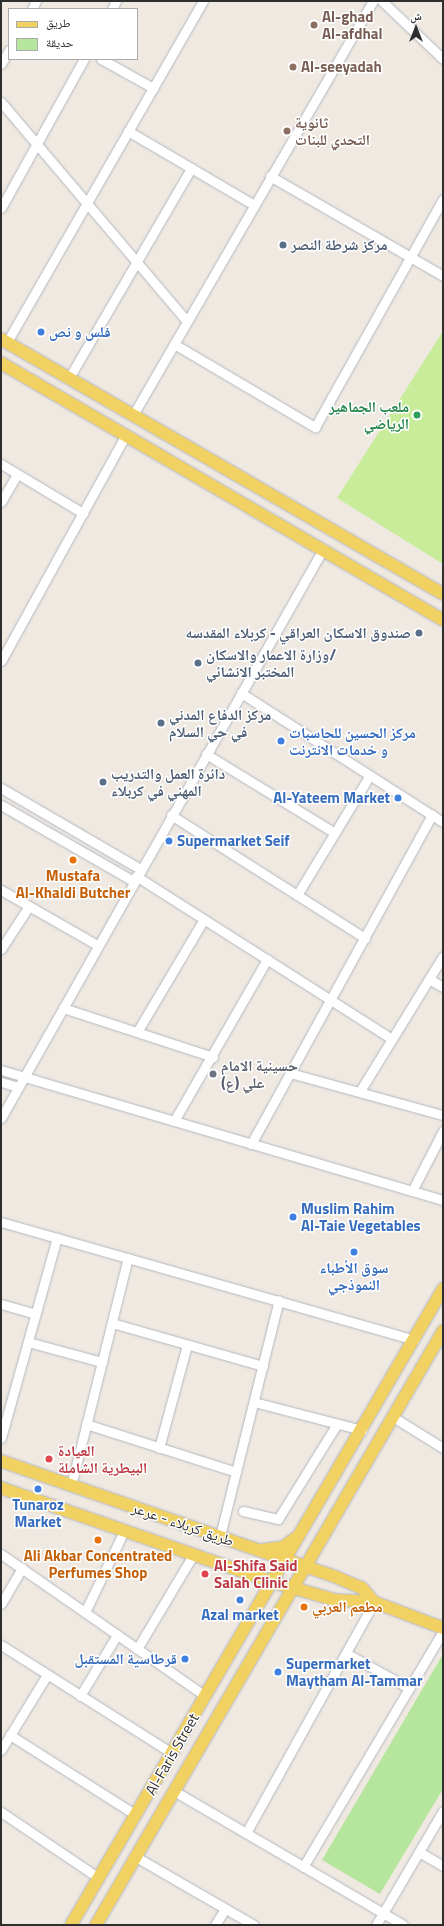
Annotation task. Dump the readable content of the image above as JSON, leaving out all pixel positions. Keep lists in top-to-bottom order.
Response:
{
  "streets": {
    "main road": ["طريق كربلاء - عرعر", "Al-Faris Street"]
  },
  "crossings": [
    ["طريق كربلاء - عرعر", "Al-Faris Street"]
  ],
  "places": [
    "Al-ghad Al-afdhal",
    "Al-seeyadah",
    "ثانوية التحدي للبنات",
    "مركز شرطة النصر",
    "فلس و نص",
    "ملعب الجماهير الرياضي",
    "صندوق الاسكان العراقي - كربلاء المقدسه",
    "وزارة الاعمار والاسكان/ المختبر الانشائي",
    "مركز الدفاع المدني في حي السلام",
    "مركز الحسين للحاسبات و خدمات الانترنت",
    "دائرة العمل والتدريب المهني في كربلاء",
    "Al-Yateem Market",
    "Supermarket Seif",
    "Mustafa Al-Khaldi Butcher",
    "حسينية الامام علي (ع)",
    "Muslim Rahim Al-Taie Vegetables",
    "سوق الأطباء النموذجي",
    "العيادة البيطرية الشاملة",
    "Tunaroz Market",
    "Ali Akbar Concentrated Perfumes Shop",
    "Al-Shifa Said Salah Clinic",
    "Azal market",
    "مطعم العربي",
    "قرطاسية المستقبل",
    "Supermarket Maytham Al-Tammar"
  ],
  "legend": ["طريق", "حديقة"],
  "north": "top"
}
